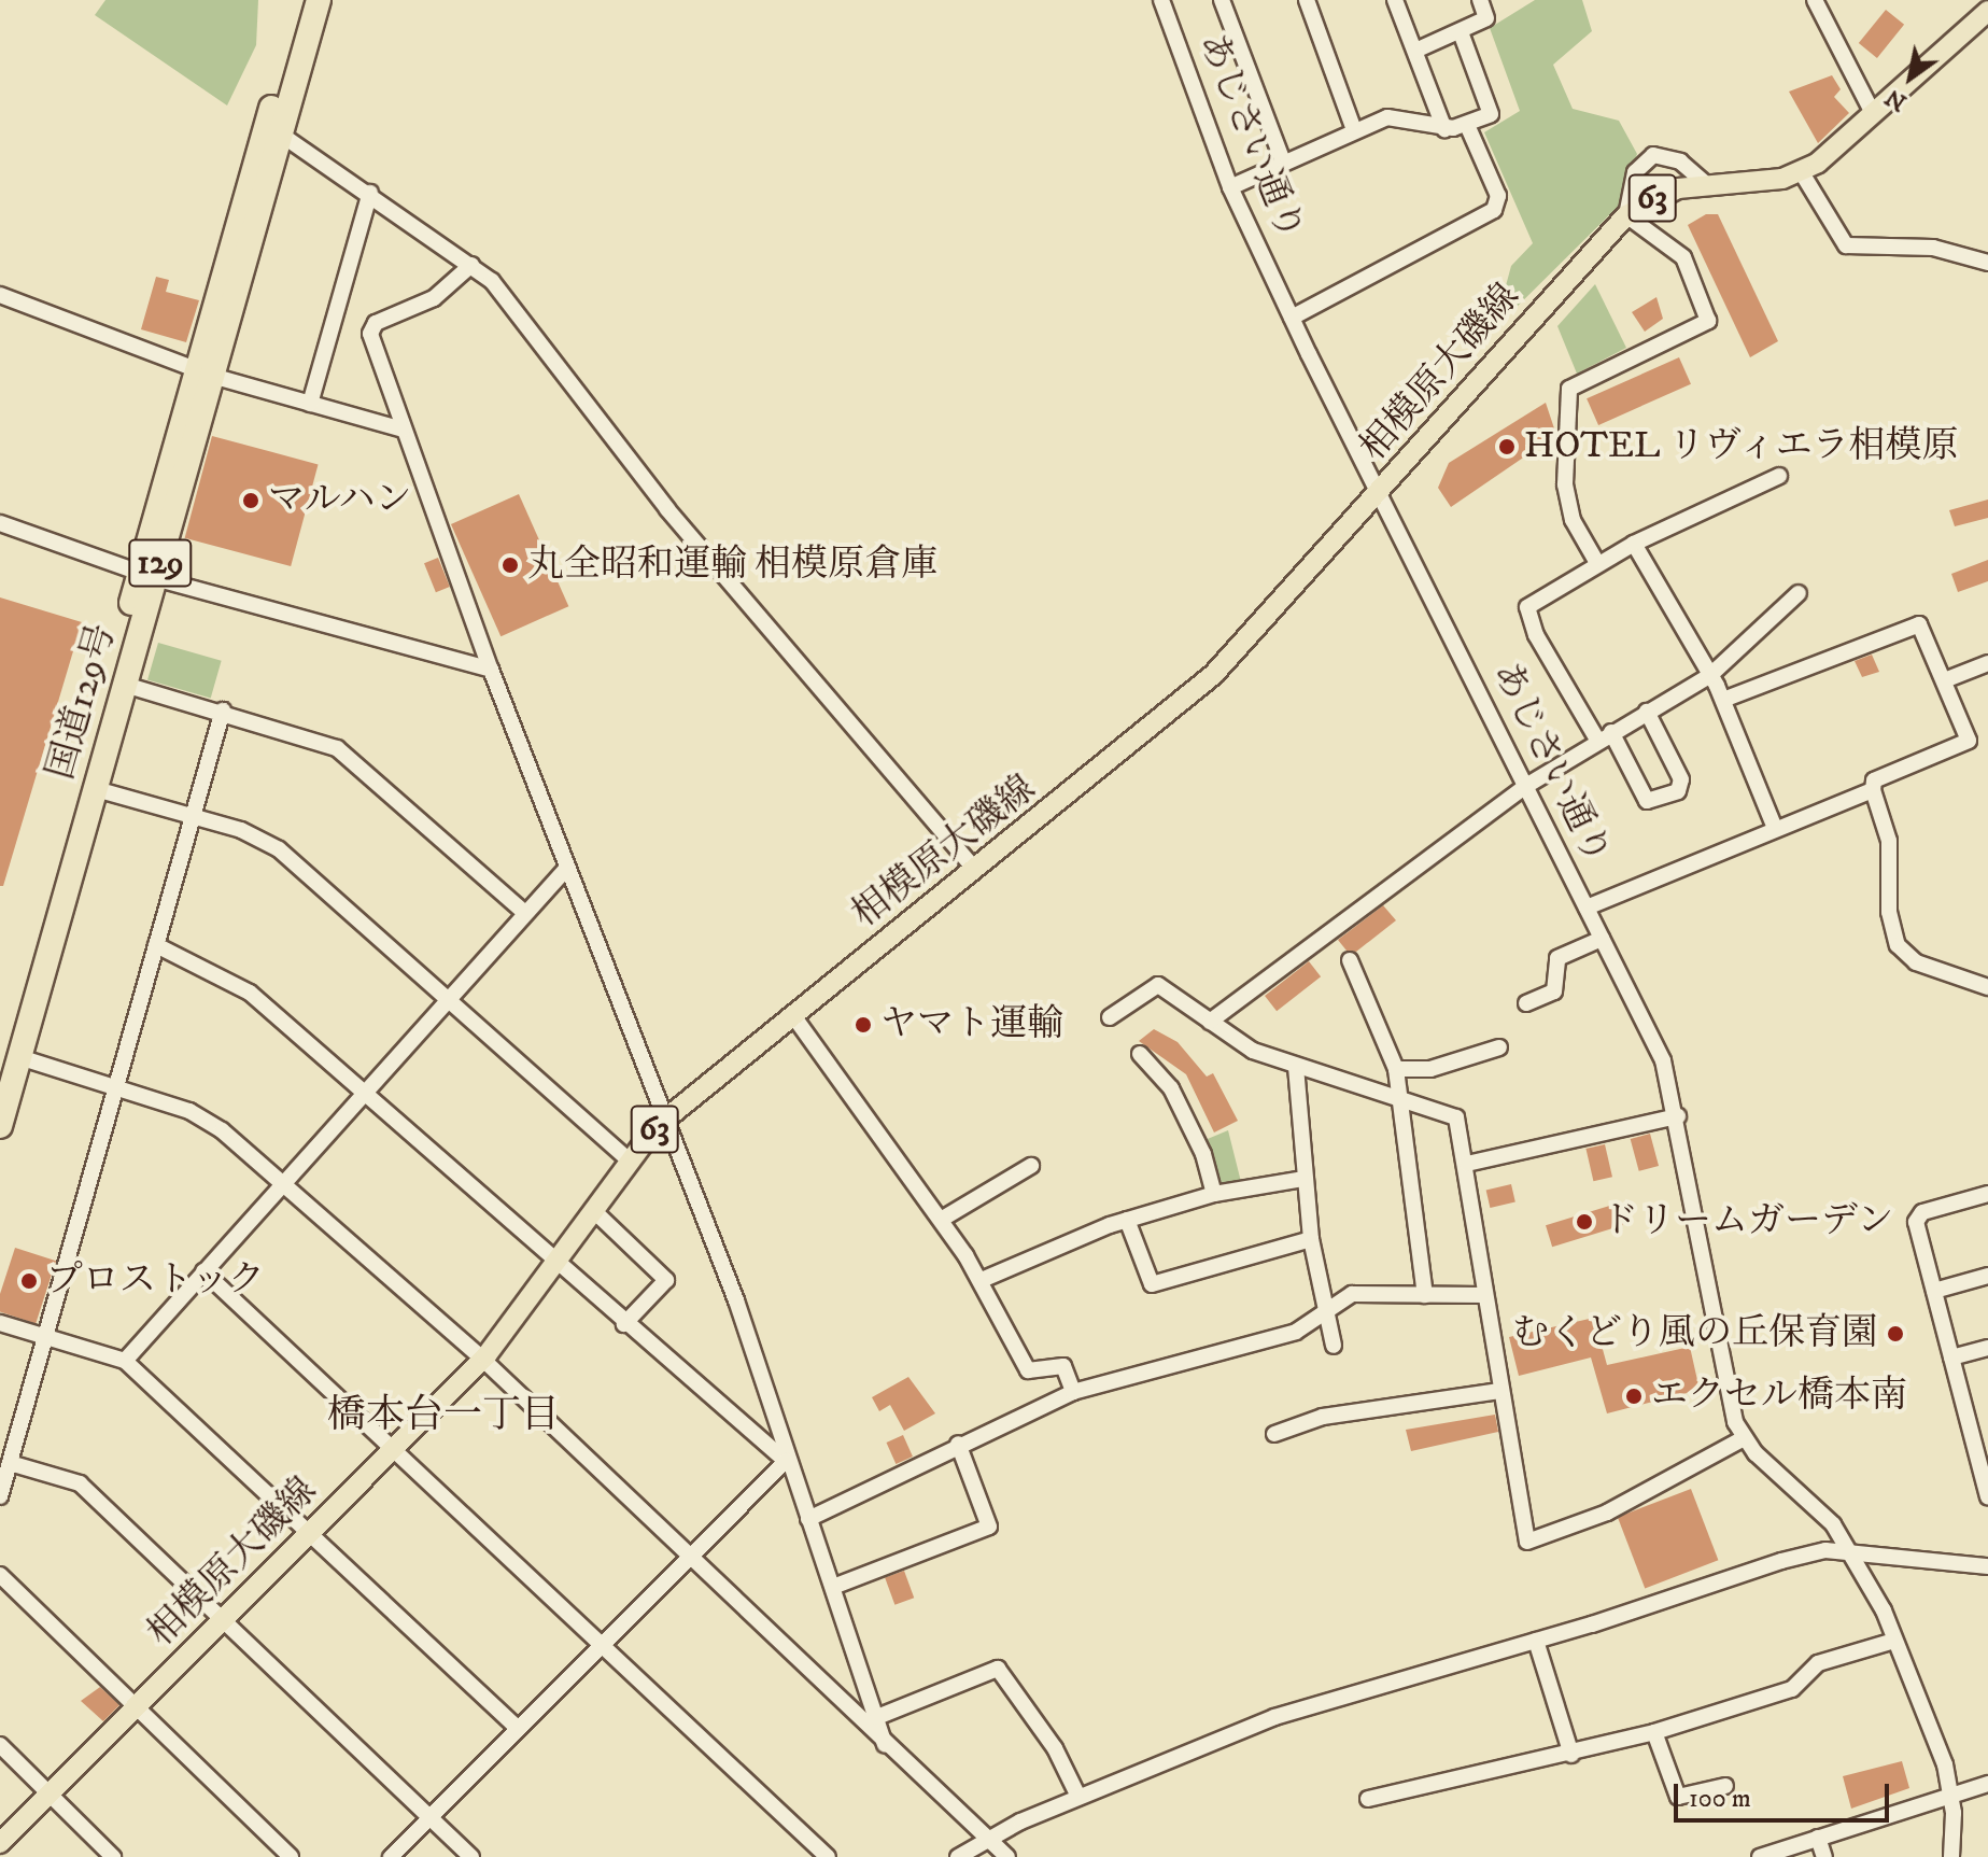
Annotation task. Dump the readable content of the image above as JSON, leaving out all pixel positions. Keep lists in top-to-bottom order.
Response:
{
  "streets": {
    "highway": ["129", "国道129号"],
    "main road": ["63", "相模原大磯線"],
    "street": ["あじさい通り"]
  },
  "crossings": [
    ["あじさい通り", "相模原大磯線"]
  ],
  "districts": ["橋本台一丁目"],
  "places": [
    "HOTEL リヴィエラ相模原",
    "マルハン",
    "丸全昭和運輸 相模原倉庫",
    "ヤマト運輸",
    "ドリームガーデン",
    "プロストック",
    "むくどり風の丘保育園",
    "エクセル橋本南"
  ],
  "scale_bar": "100 m",
  "north": "bottom left"
}
